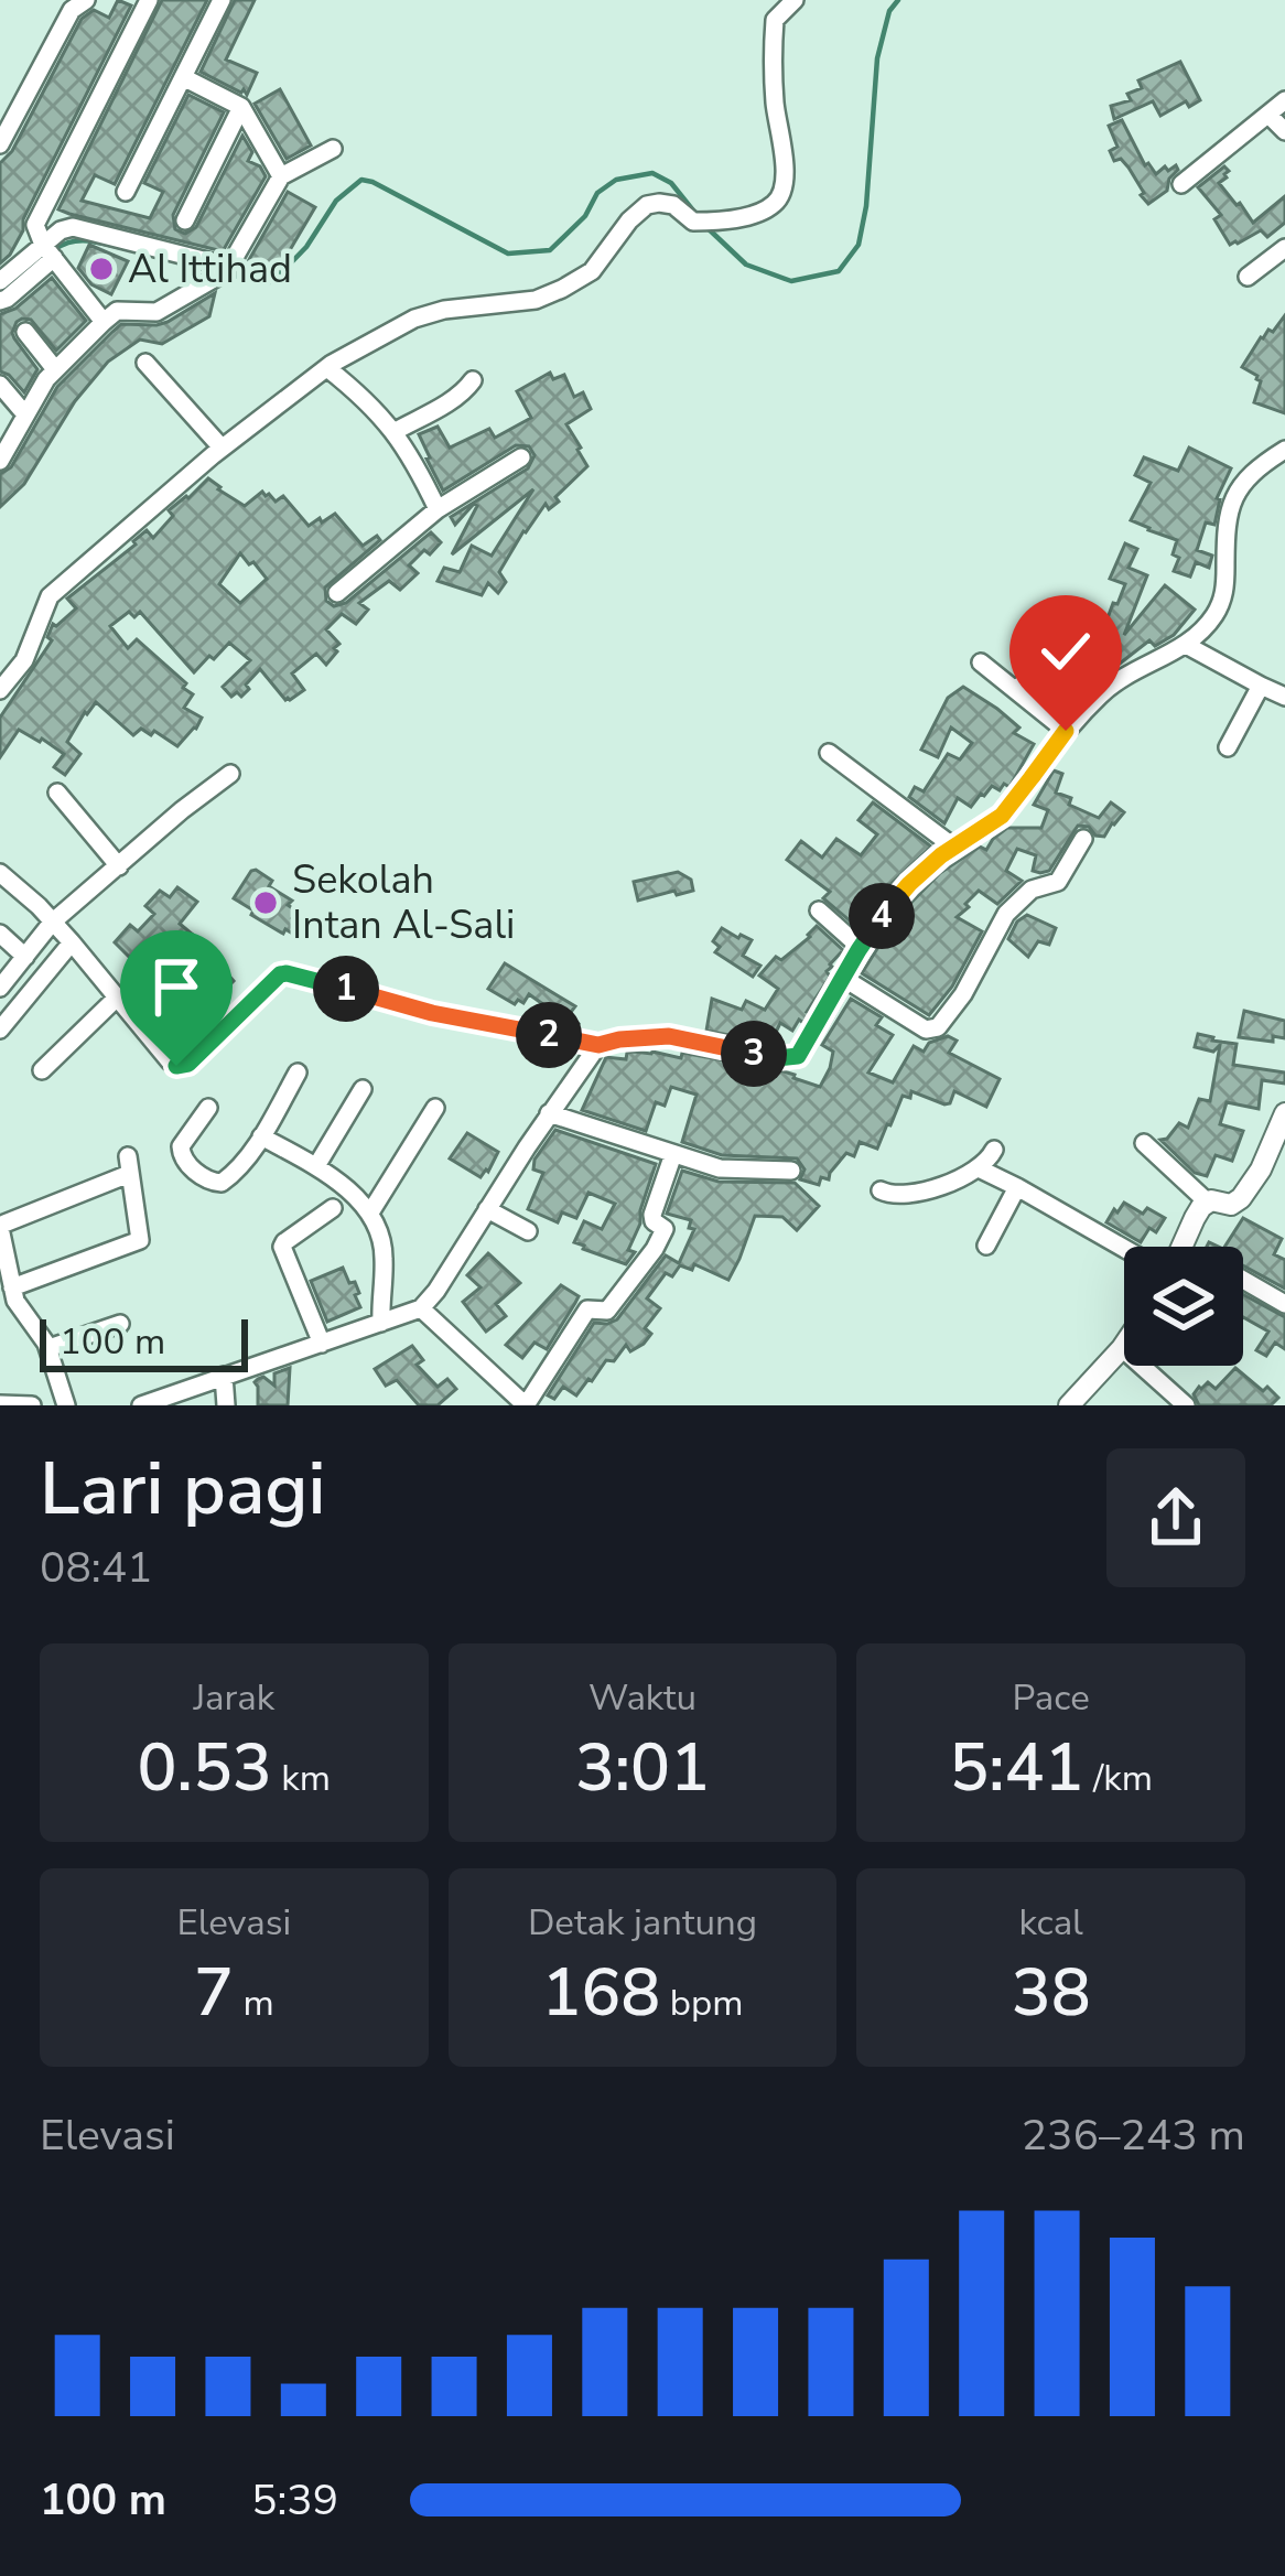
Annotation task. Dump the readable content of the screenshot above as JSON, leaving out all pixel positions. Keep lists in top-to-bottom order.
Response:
{
  "places": ["Al Ittihad", "Sekolah Intan Al-Sali"],
  "scale_bar": "100 m",
  "page": {
    "pins": [
      "4",
      "1",
      "2",
      "3"
    ],
    "scale": "100 m",
    "heading": ["Lari pagi", "08:41"],
    "stats": [
      ["Jarak", "0.53 km"],
      ["Waktu", "3:01"],
      ["Pace", "5:41 /km"],
      ["Elevasi", "7 m"],
      ["Detak jantung", "168 bpm"],
      ["kcal", "38"]
    ],
    "chart": ["Elevasi", "236–243 m"],
    "list": [
      {
        "name": "100 m",
        "note": "5:39"
      }
    ]
  }
}
